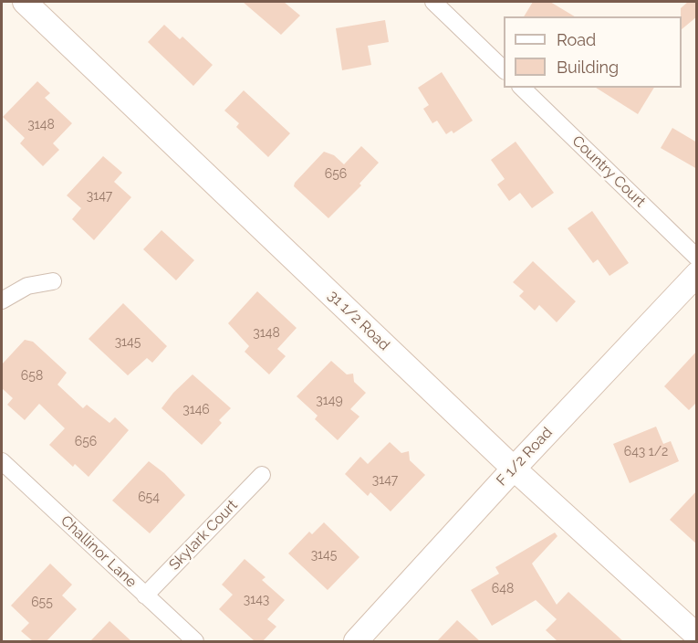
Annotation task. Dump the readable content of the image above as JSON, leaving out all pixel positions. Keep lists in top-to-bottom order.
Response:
{
  "streets": {
    "street": [
      "Country Court",
      "31 1/2 Road",
      "F 1/2 Road",
      "Skylark Court",
      "Challinor Lane"
    ]
  },
  "crossings": [
    ["31 1/2 Road", "F 1/2 Road"],
    ["Skylark Court", "Challinor Lane"]
  ],
  "house_numbers": [
    "3148",
    "656",
    "3147",
    "3148",
    "3145",
    "658",
    "3149",
    "3146",
    "656",
    "643 1/2",
    "3147",
    "654",
    "3145",
    "648",
    "3143",
    "655"
  ],
  "legend": ["Road", "Building"]
}
